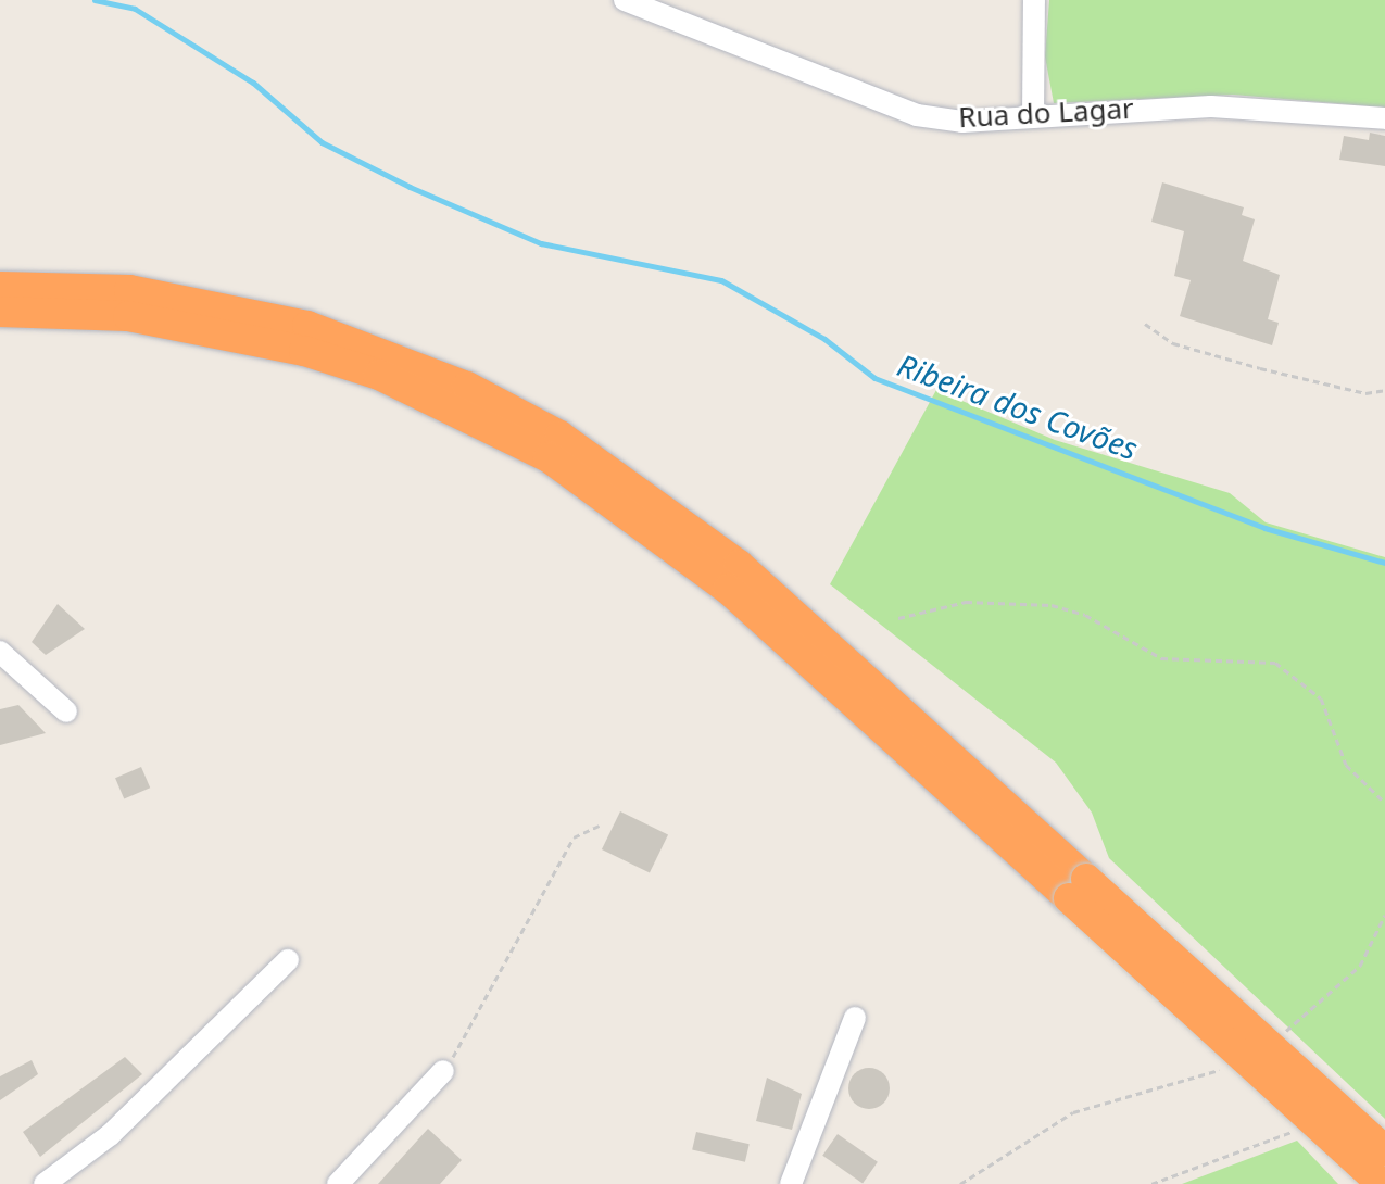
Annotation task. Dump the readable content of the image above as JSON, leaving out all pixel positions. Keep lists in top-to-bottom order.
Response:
{
  "streets": {
    "street": ["Rua do Lagar"]
  },
  "water": ["Ribeira dos Covões"]
}
